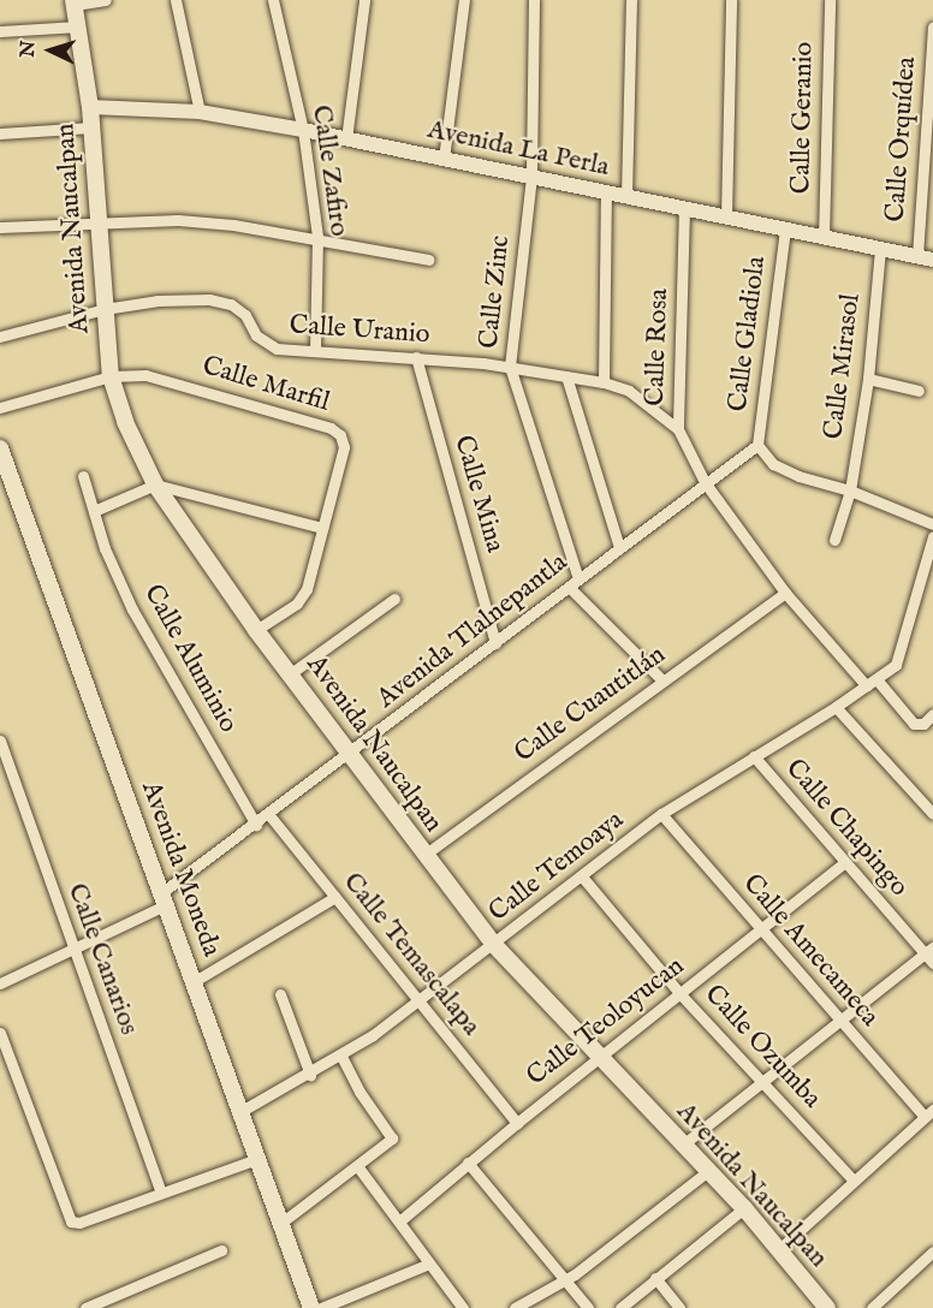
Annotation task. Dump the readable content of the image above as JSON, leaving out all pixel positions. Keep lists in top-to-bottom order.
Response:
{
  "streets": {
    "main road": ["Avenida Naucalpan", "Avenida Moneda"],
    "street": [
      "Calle Geranio",
      "Calle Orquídea",
      "Avenida La Perla",
      "Calle Zafiro",
      "Calle Zinc",
      "Calle Uranio",
      "Calle Gladiola",
      "Calle Rosa",
      "Calle Mirasol",
      "Calle Marfil",
      "Calle Mina",
      "Avenida Tlalnepantla",
      "Calle Aluminio",
      "Calle Cuautitlán",
      "Calle Chapingo",
      "Calle Temoaya",
      "Calle Amecameca",
      "Calle Temascalapa",
      "Calle Canarios",
      "Calle Teoloyucan",
      "Calle Ozumba"
    ]
  },
  "crossings": [
    ["Calle Geranio", "Avenida La Perla"],
    ["Calle Orquídea", "Avenida La Perla"],
    ["Avenida La Perla", "Calle Zafiro"],
    ["Avenida La Perla", "Avenida Naucalpan"],
    ["Avenida La Perla", "Calle Zinc"],
    ["Avenida La Perla", "Calle Gladiola"],
    ["Avenida La Perla", "Calle Rosa"],
    ["Avenida La Perla", "Calle Mirasol"],
    ["Calle Zafiro", "Calle Uranio"],
    ["Avenida Naucalpan", "Calle Uranio"],
    ["Avenida Naucalpan", "Calle Marfil"],
    ["Avenida Naucalpan", "Avenida Tlalnepantla"],
    ["Avenida Naucalpan", "Calle Cuautitlán"],
    ["Avenida Naucalpan", "Calle Temoaya"],
    ["Avenida Naucalpan", "Calle Teoloyucan"],
    ["Calle Zinc", "Calle Uranio"],
    ["Calle Zinc", "Avenida Tlalnepantla"],
    ["Calle Uranio", "Calle Rosa"],
    ["Calle Uranio", "Calle Mina"],
    ["Calle Rosa", "Avenida Tlalnepantla"],
    ["Calle Rosa", "Calle Cuautitlán"],
    ["Calle Rosa", "Calle Temoaya"],
    ["Calle Mina", "Avenida Tlalnepantla"],
    ["Avenida Tlalnepantla", "Calle Aluminio"],
    ["Avenida Tlalnepantla", "Avenida Moneda"],
    ["Avenida Tlalnepantla", "Calle Temascalapa"],
    ["Avenida Tlalnepantla", "Calle Canarios"],
    ["Calle Chapingo", "Calle Temoaya"],
    ["Calle Chapingo", "Calle Teoloyucan"],
    ["Calle Temoaya", "Avenida Moneda"],
    ["Calle Temoaya", "Calle Amecameca"],
    ["Calle Temoaya", "Calle Temascalapa"],
    ["Calle Temoaya", "Calle Ozumba"],
    ["Calle Amecameca", "Calle Teoloyucan"],
    ["Calle Temascalapa", "Calle Teoloyucan"],
    ["Calle Teoloyucan", "Calle Ozumba"]
  ],
  "north": "left"
}
